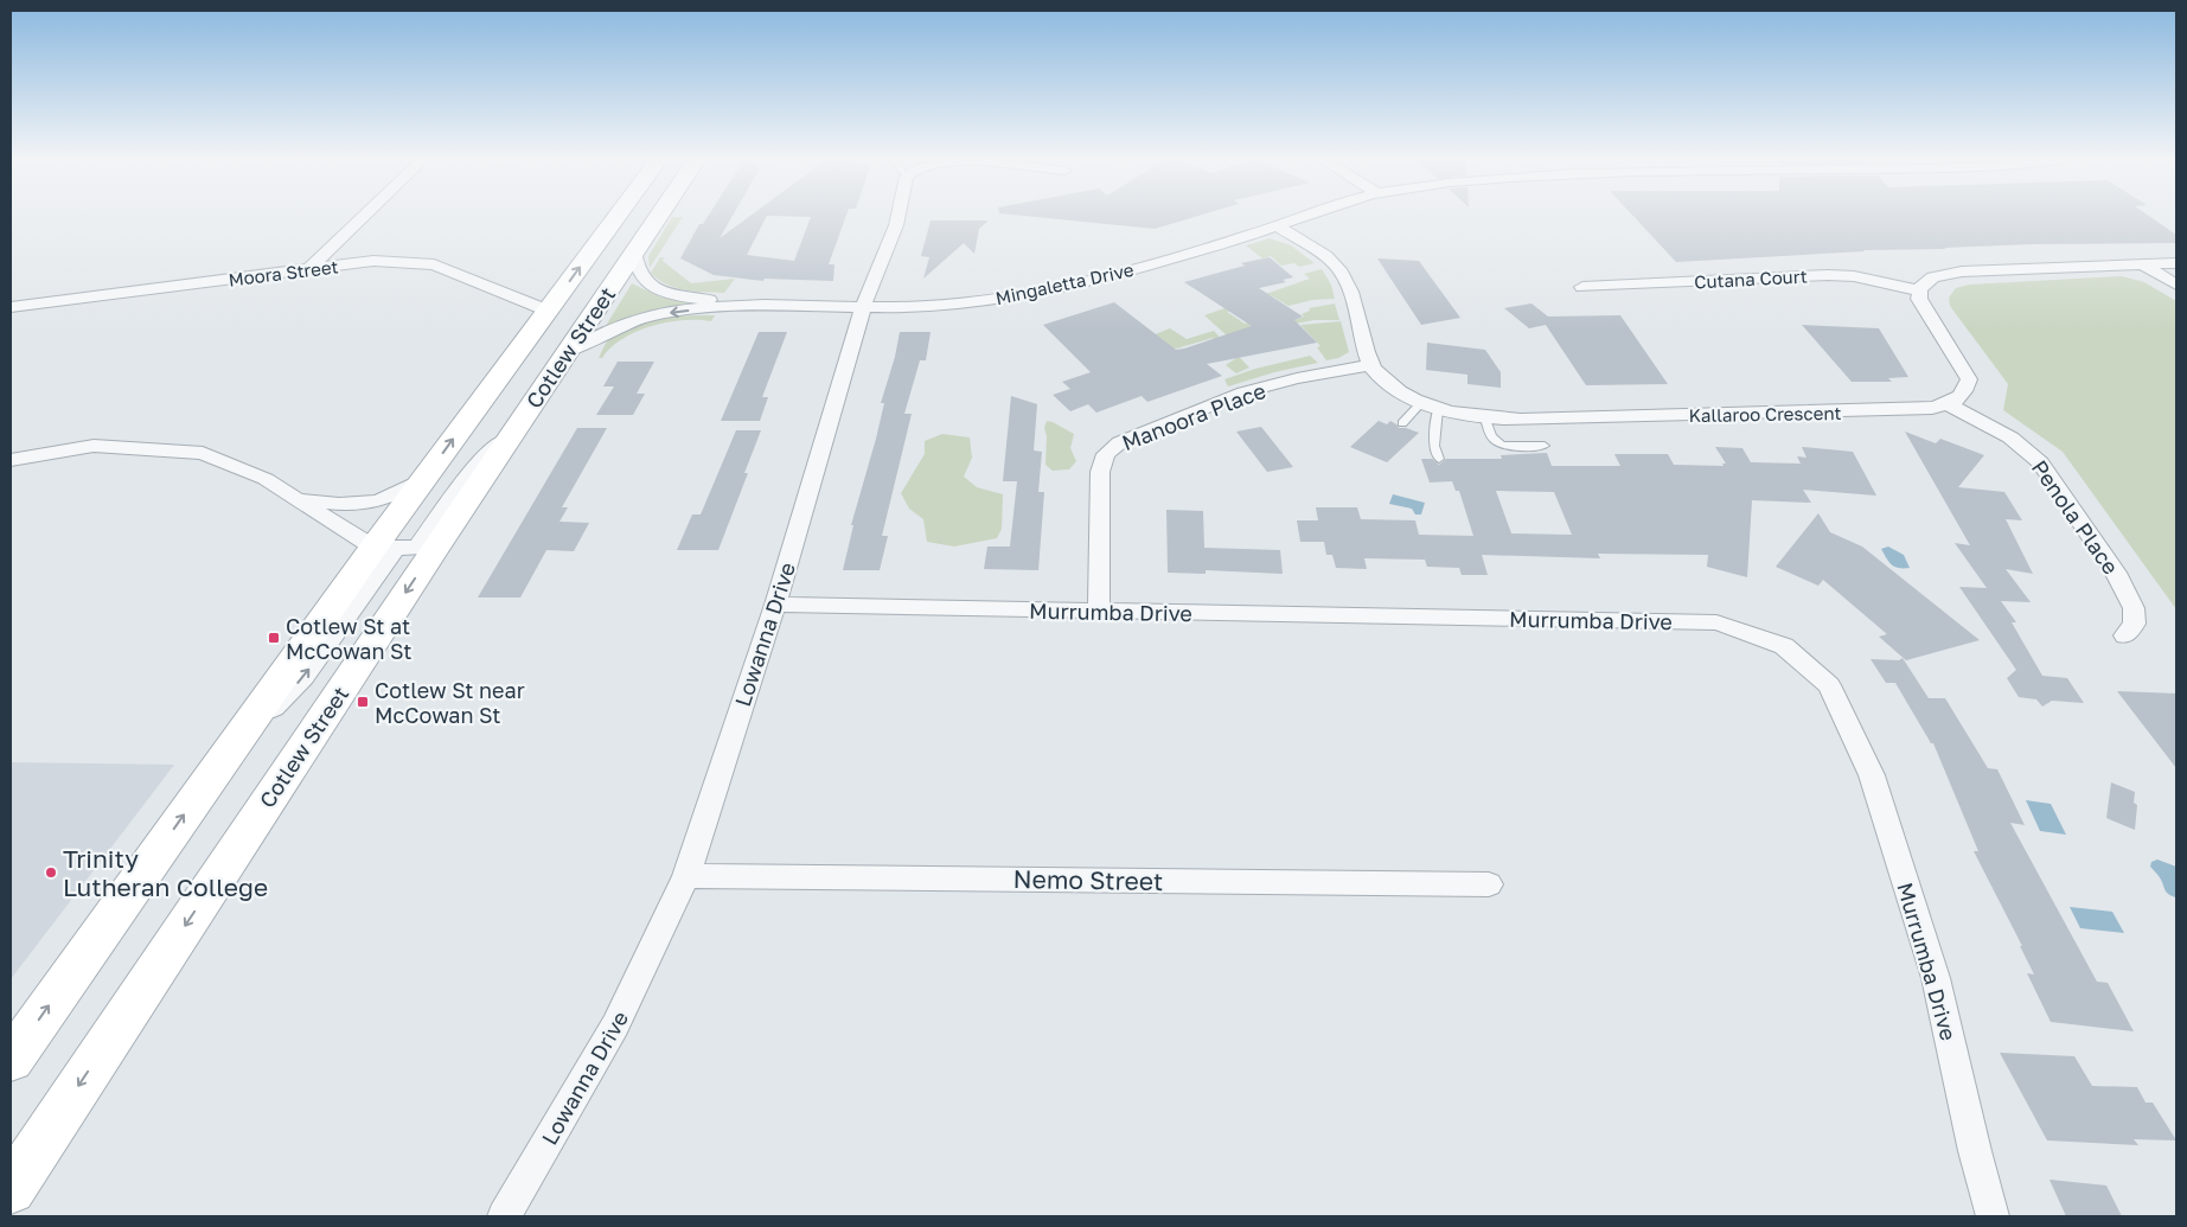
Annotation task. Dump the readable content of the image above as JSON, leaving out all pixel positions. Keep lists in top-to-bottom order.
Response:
{
  "streets": {
    "main road": ["Cotlew Street"],
    "street": [
      "Moora Street",
      "Cutana Court",
      "Mingaletta Drive",
      "Kallaroo Crescent",
      "Manoora Place",
      "Penola Place",
      "Murrumba Drive",
      "Lowanna Drive",
      "Nemo Street"
    ]
  },
  "crossings": [
    ["Moora Street", "Cotlew Street"],
    ["Mingaletta Drive", "Cotlew Street"],
    ["Mingaletta Drive", "Lowanna Drive"],
    ["Kallaroo Crescent", "Manoora Place"],
    ["Kallaroo Crescent", "Penola Place"],
    ["Manoora Place", "Murrumba Drive"],
    ["Murrumba Drive", "Lowanna Drive"],
    ["Lowanna Drive", "Nemo Street"]
  ],
  "places": {
    "transit": ["Cotlew St at McCowan St", "Cotlew St near McCowan St"],
    "other": ["Trinity Lutheran College"]
  }
}
